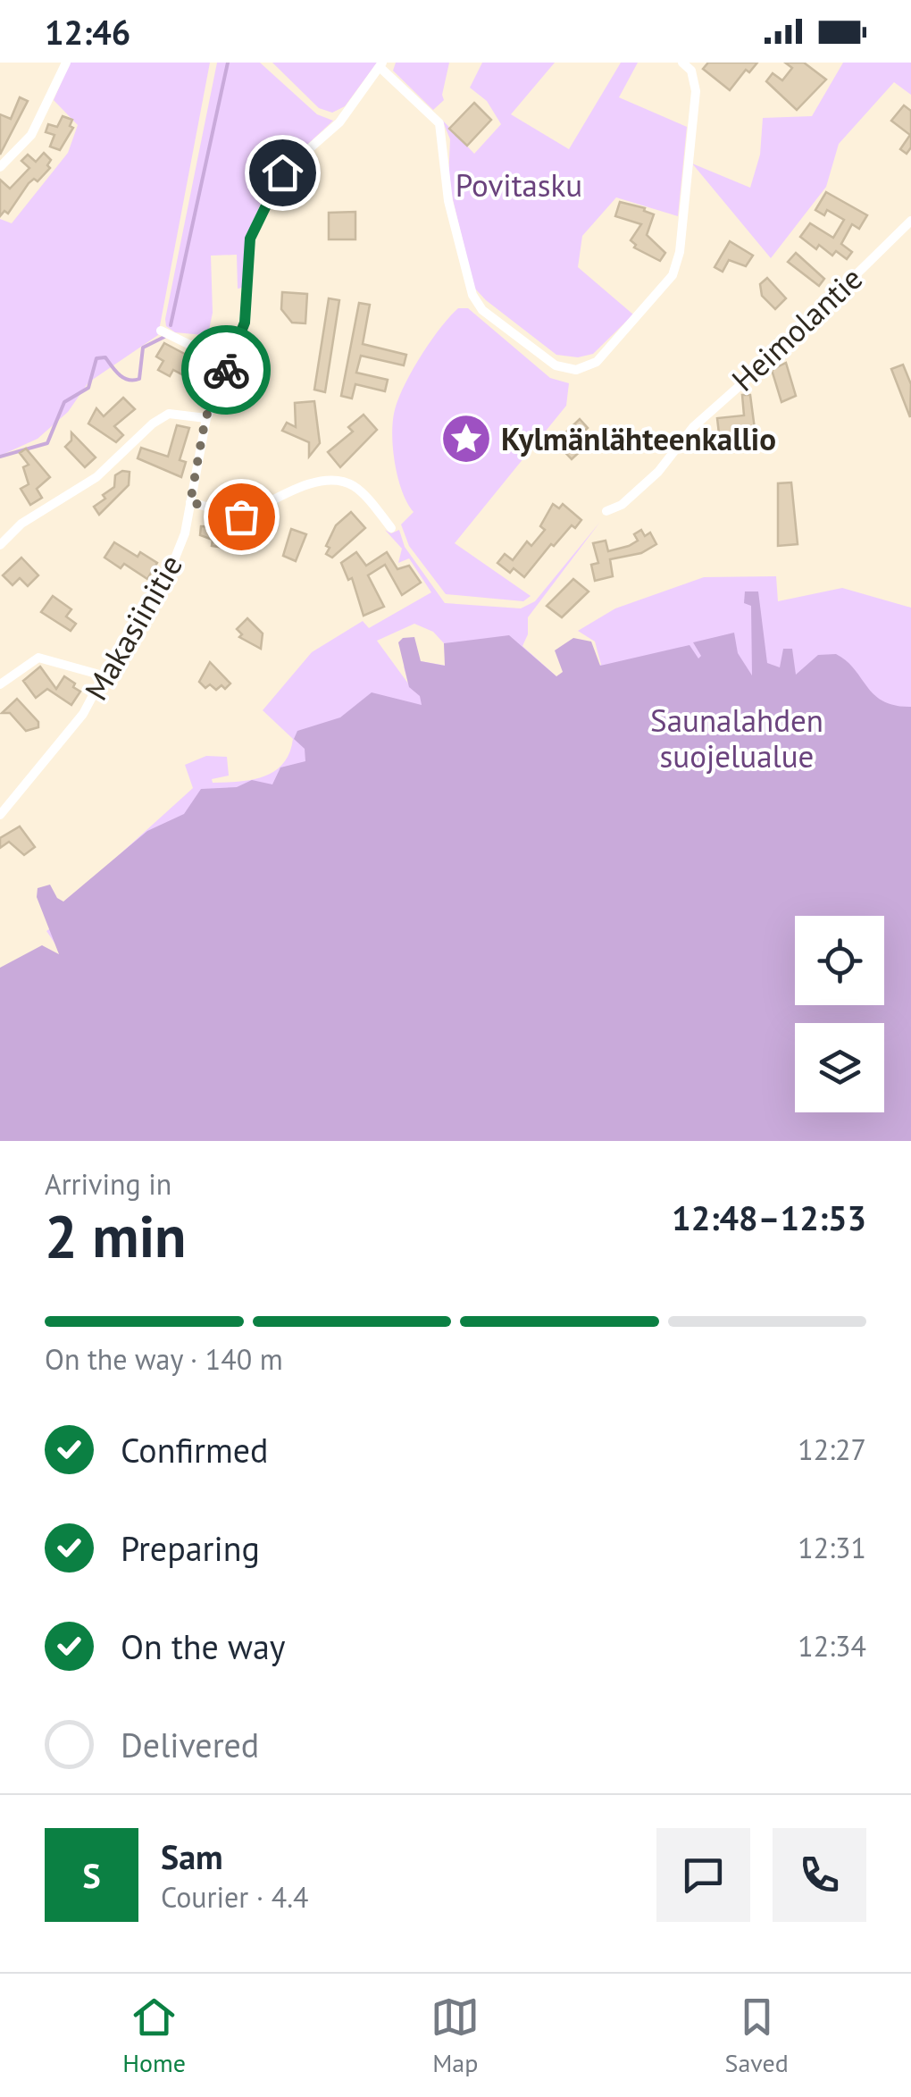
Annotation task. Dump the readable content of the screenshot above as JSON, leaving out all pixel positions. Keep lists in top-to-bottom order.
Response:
{
  "streets": {
    "street": ["Heimolantie", "Makasiinitie"]
  },
  "parks": ["Povitasku", "Saunalahden suojelualue"],
  "places": {
    "place": ["Kylmänlähteenkallio"]
  },
  "page": {
    "status": "12:46",
    "heading": ["2 min", "Arriving in", "12:48–12:53"],
    "panel": ["Sam", "Courier · 4.4"],
    "bar": "On the way · 140 m",
    "list": [
      ["Confirmed", "12:27"],
      ["Preparing", "12:31"],
      ["On the way", "12:34"],
      "Delivered"
    ],
    "round": "S",
    "tabs": ["Home", "Map", "Saved"]
  }
}
